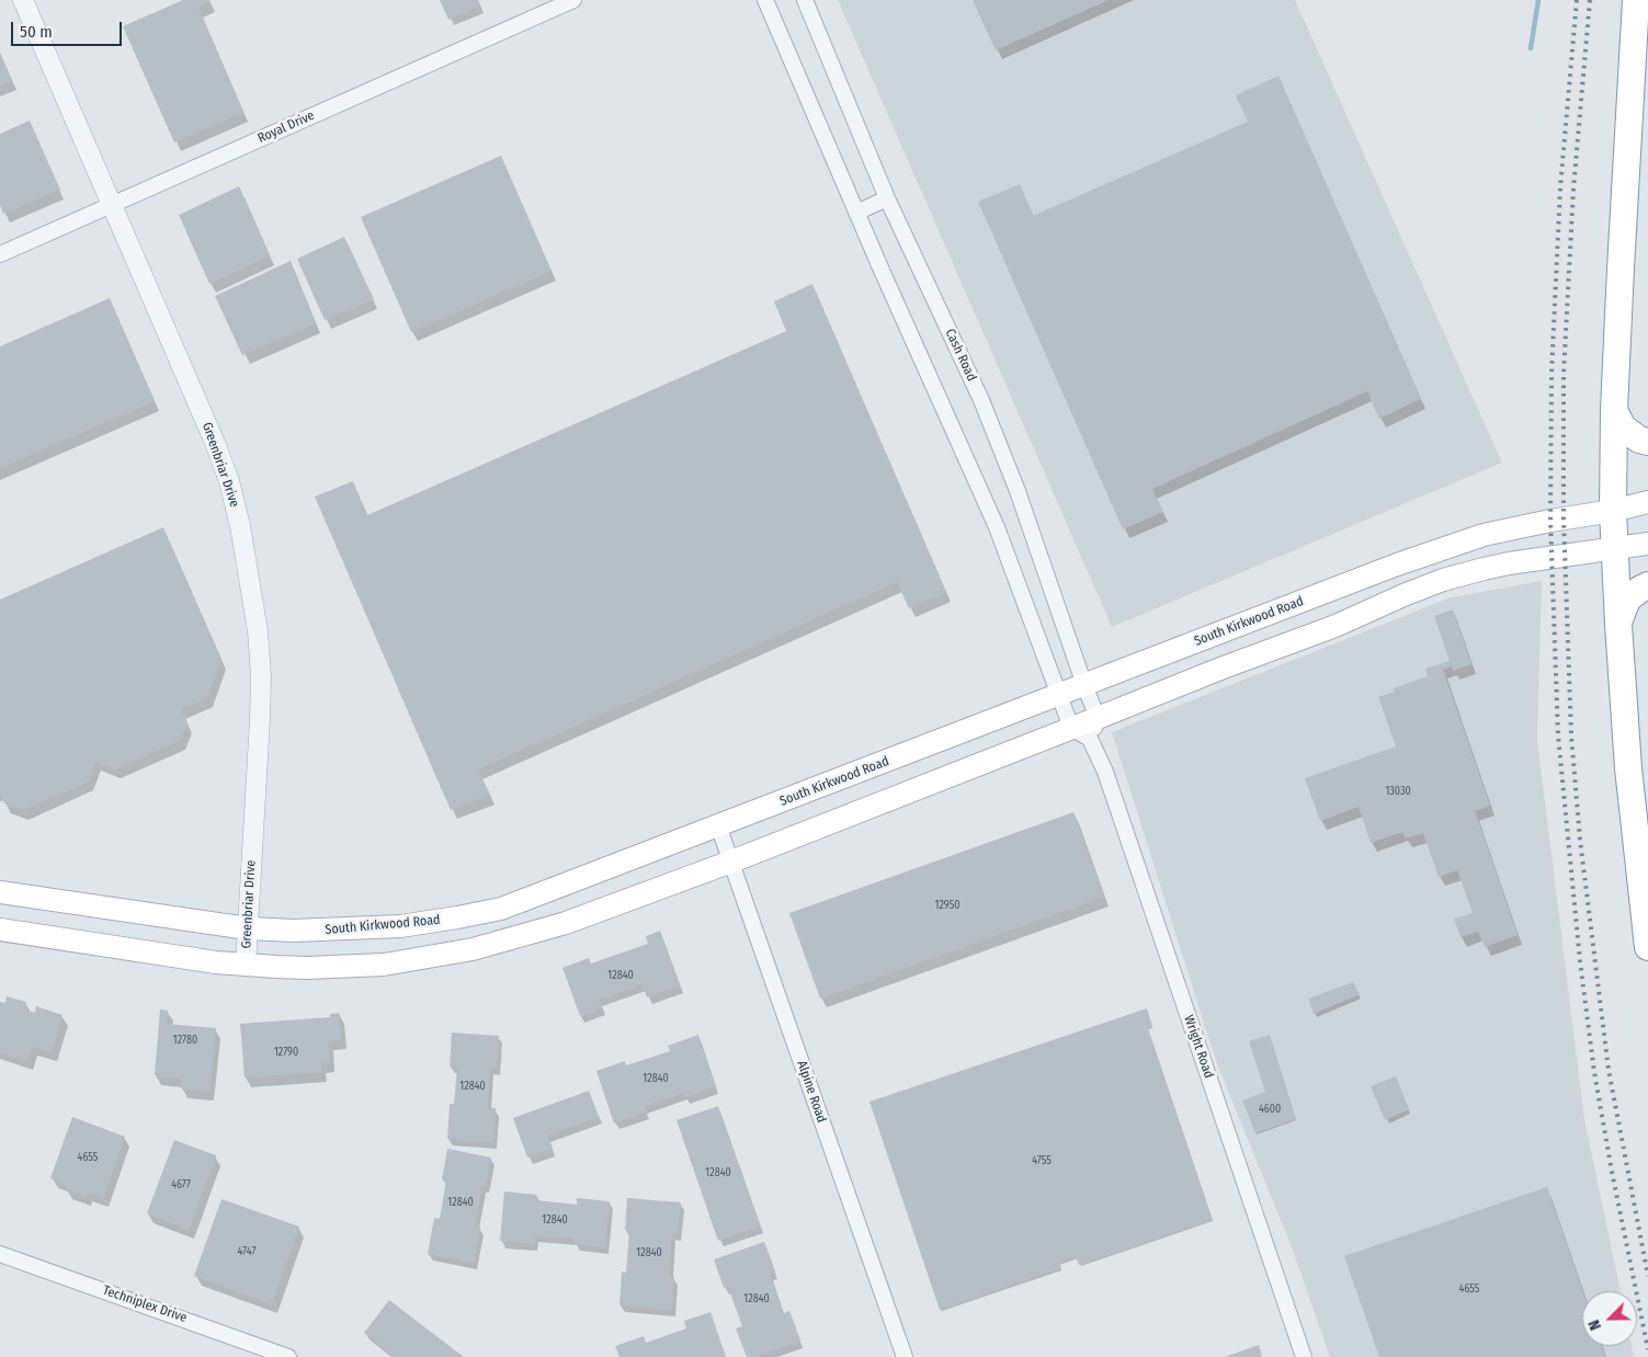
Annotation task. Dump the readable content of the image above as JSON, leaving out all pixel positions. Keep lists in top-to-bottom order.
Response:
{
  "streets": {
    "main road": ["South Kirkwood Road"],
    "street": [
      "Royal Drive",
      "Cash Road",
      "Greenbriar Drive",
      "Wright Road",
      "Alpine Road",
      "Techniplex Drive"
    ]
  },
  "crossings": [
    ["Royal Drive", "Greenbriar Drive"],
    ["Cash Road", "South Kirkwood Road"],
    ["Cash Road", "Wright Road"],
    ["Greenbriar Drive", "South Kirkwood Road"],
    ["South Kirkwood Road", "Wright Road"],
    ["South Kirkwood Road", "Alpine Road"]
  ],
  "house_numbers": [
    "13030",
    "12950",
    "12840",
    "12780",
    "12790",
    "12840",
    "12840",
    "4600",
    "4655",
    "4755",
    "12840",
    "4677",
    "12840",
    "12840",
    "4747",
    "12840",
    "4655",
    "12840"
  ],
  "scale_bar": "50 m",
  "north": "bottom left"
}
